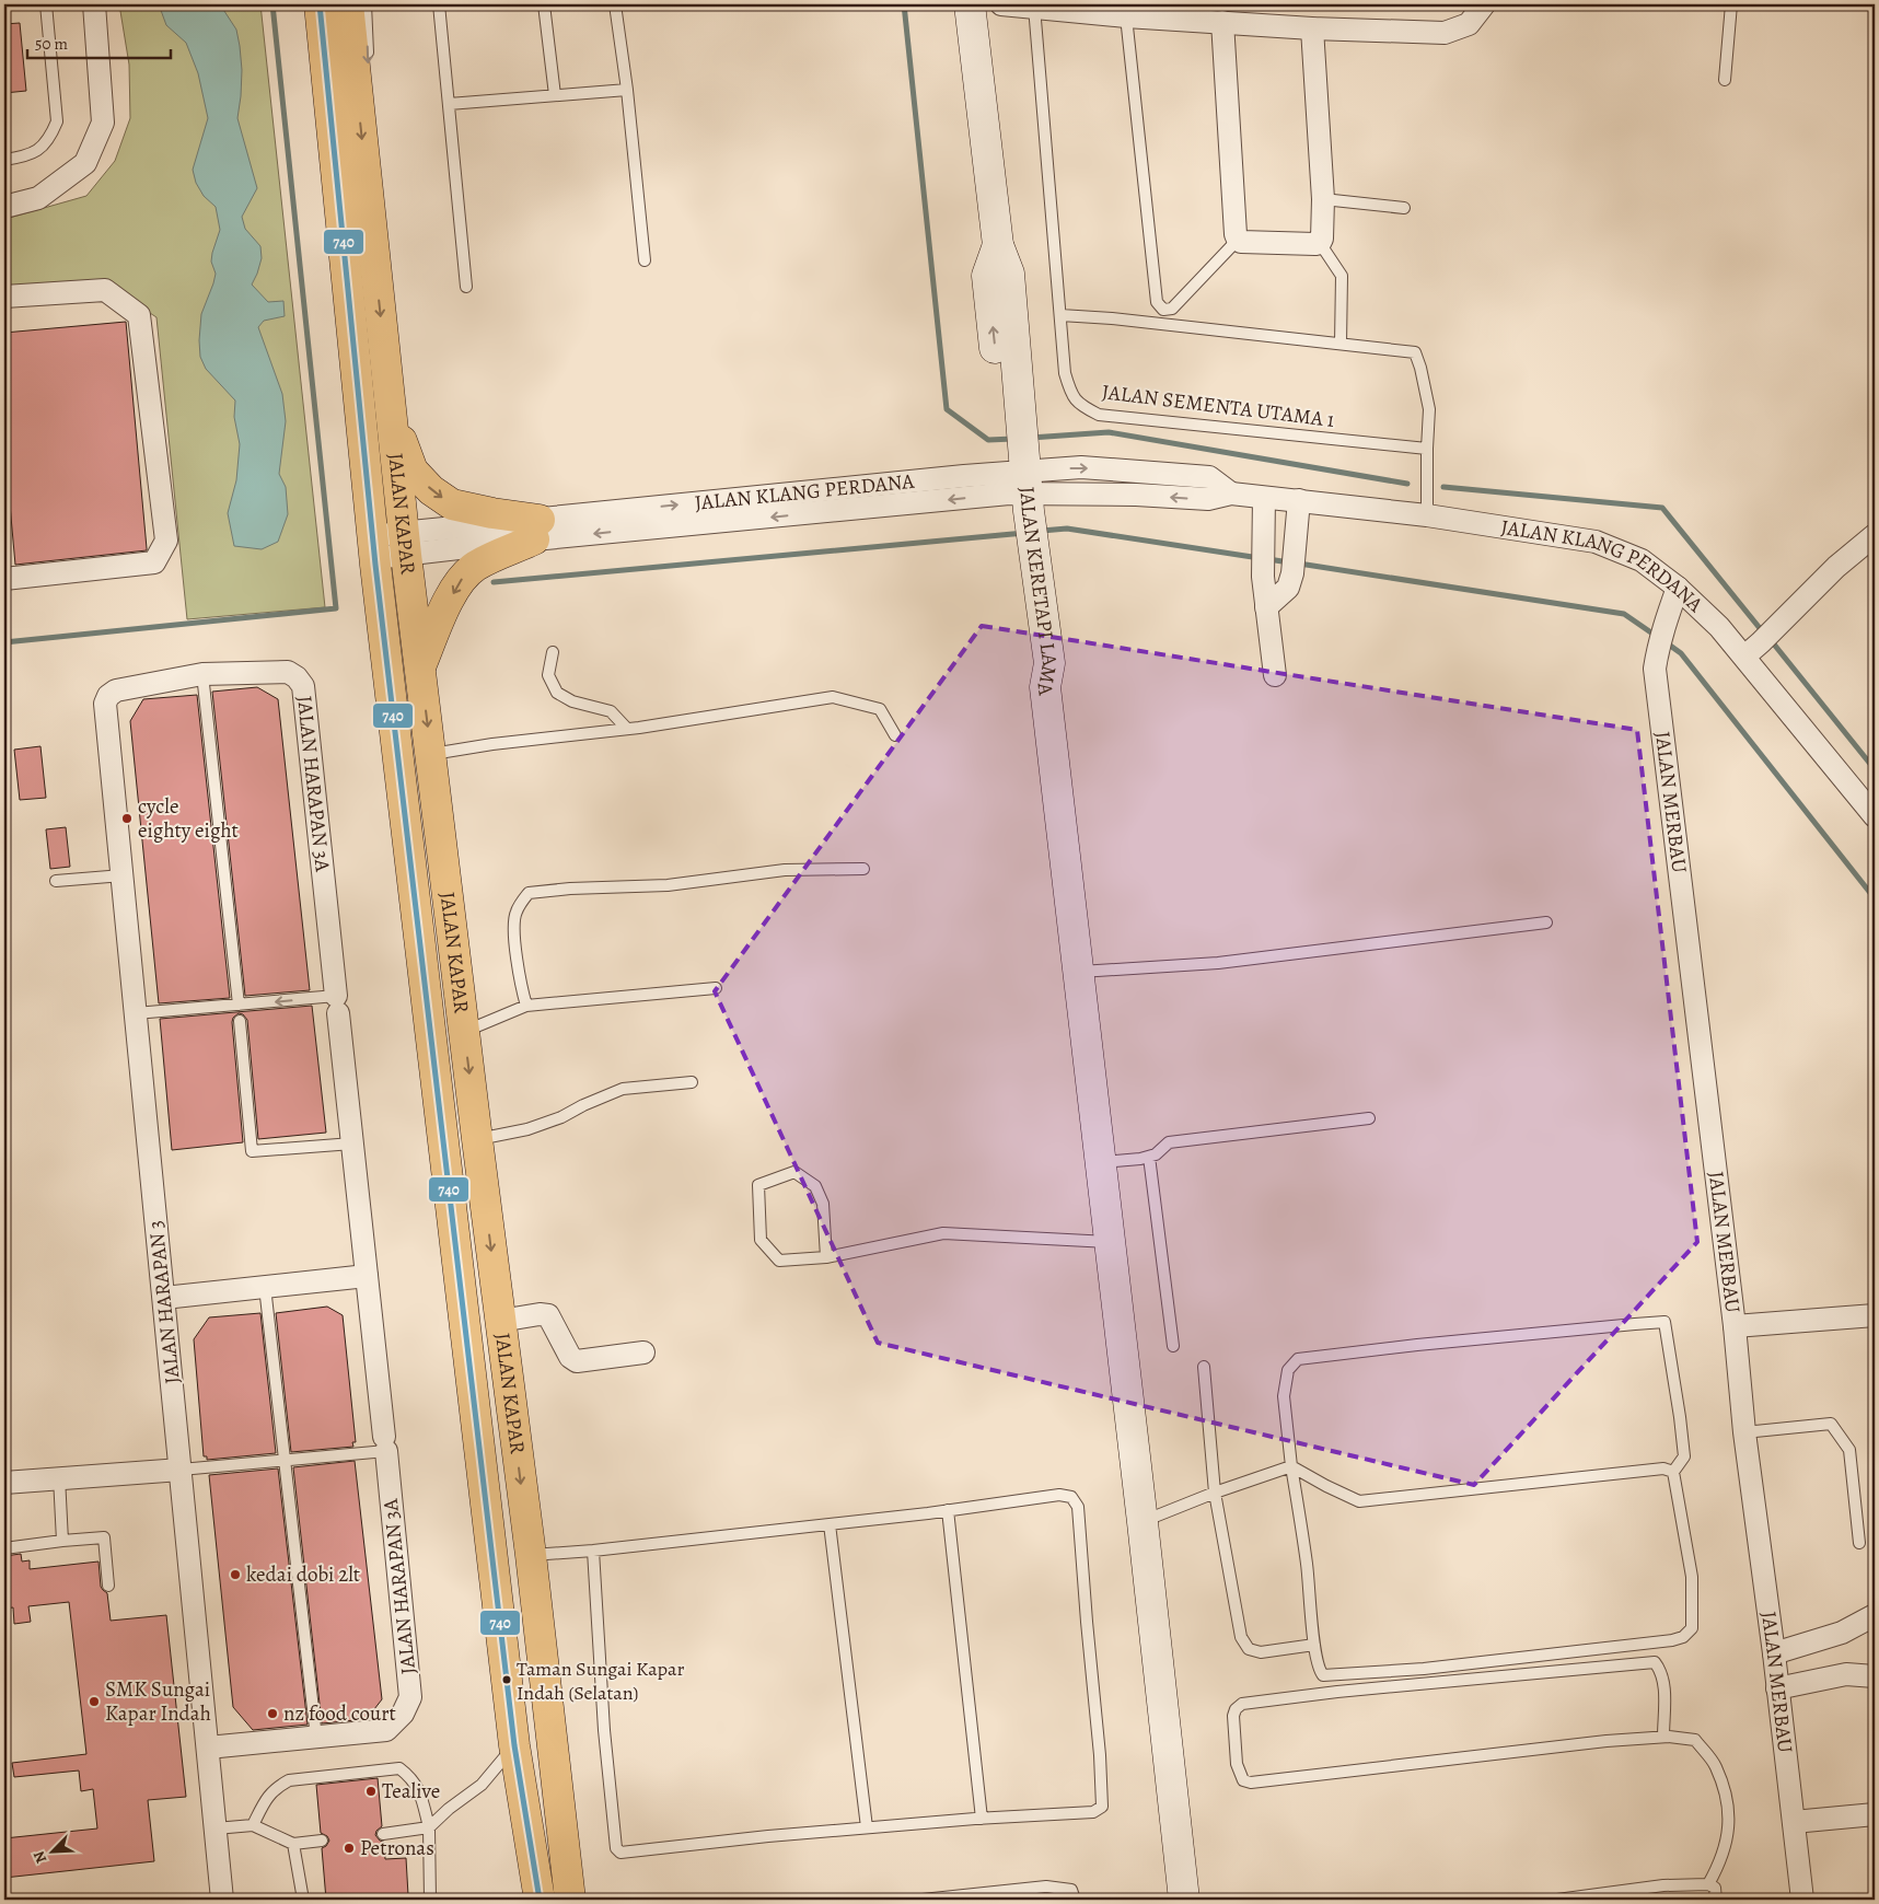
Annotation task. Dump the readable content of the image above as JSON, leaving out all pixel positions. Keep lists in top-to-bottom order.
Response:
{
  "streets": {
    "highway": ["JALAN KAPAR"],
    "street": [
      "JALAN KLANG PERDANA",
      "JALAN KERETAPI LAMA",
      "JALAN HARAPAN 3A",
      "JALAN MERBAU",
      "JALAN HARAPAN 3"
    ],
    "lane": ["JALAN SEMENTA UTAMA 1"]
  },
  "crossings": [
    ["JALAN KLANG PERDANA", "JALAN KAPAR"],
    ["JALAN KLANG PERDANA", "JALAN KERETAPI LAMA"],
    ["JALAN KLANG PERDANA", "JALAN MERBAU"],
    ["JALAN HARAPAN 3A", "JALAN HARAPAN 3"]
  ],
  "places": [
    "cycle eighty eight",
    "kedai dobi 2lt",
    "Taman Sungai Kapar Indah (Selatan)",
    "SMK Sungai Kapar Indah",
    "nz food court",
    "Tealive",
    "Petronas"
  ],
  "lines": ["transit line 740"],
  "scale_bar": "50 m",
  "north": "bottom left"
}
